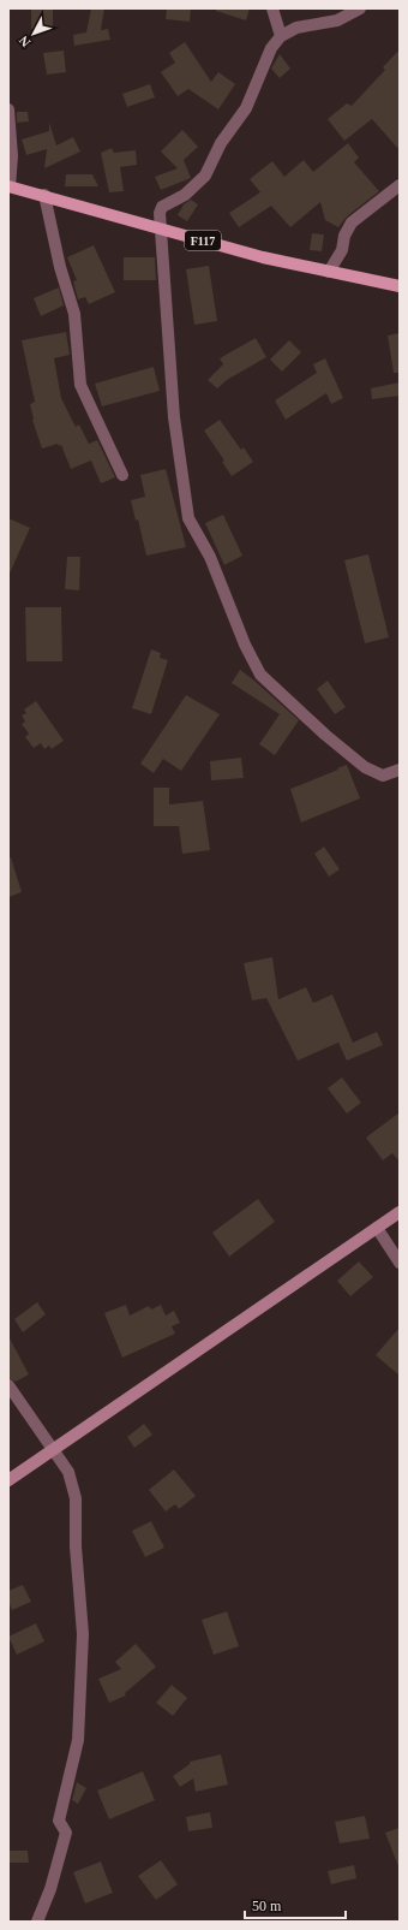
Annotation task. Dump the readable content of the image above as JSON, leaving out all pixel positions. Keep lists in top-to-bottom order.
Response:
{
  "streets": {
    "main road": ["F117"]
  },
  "scale_bar": "50 m",
  "north": "bottom left"
}
